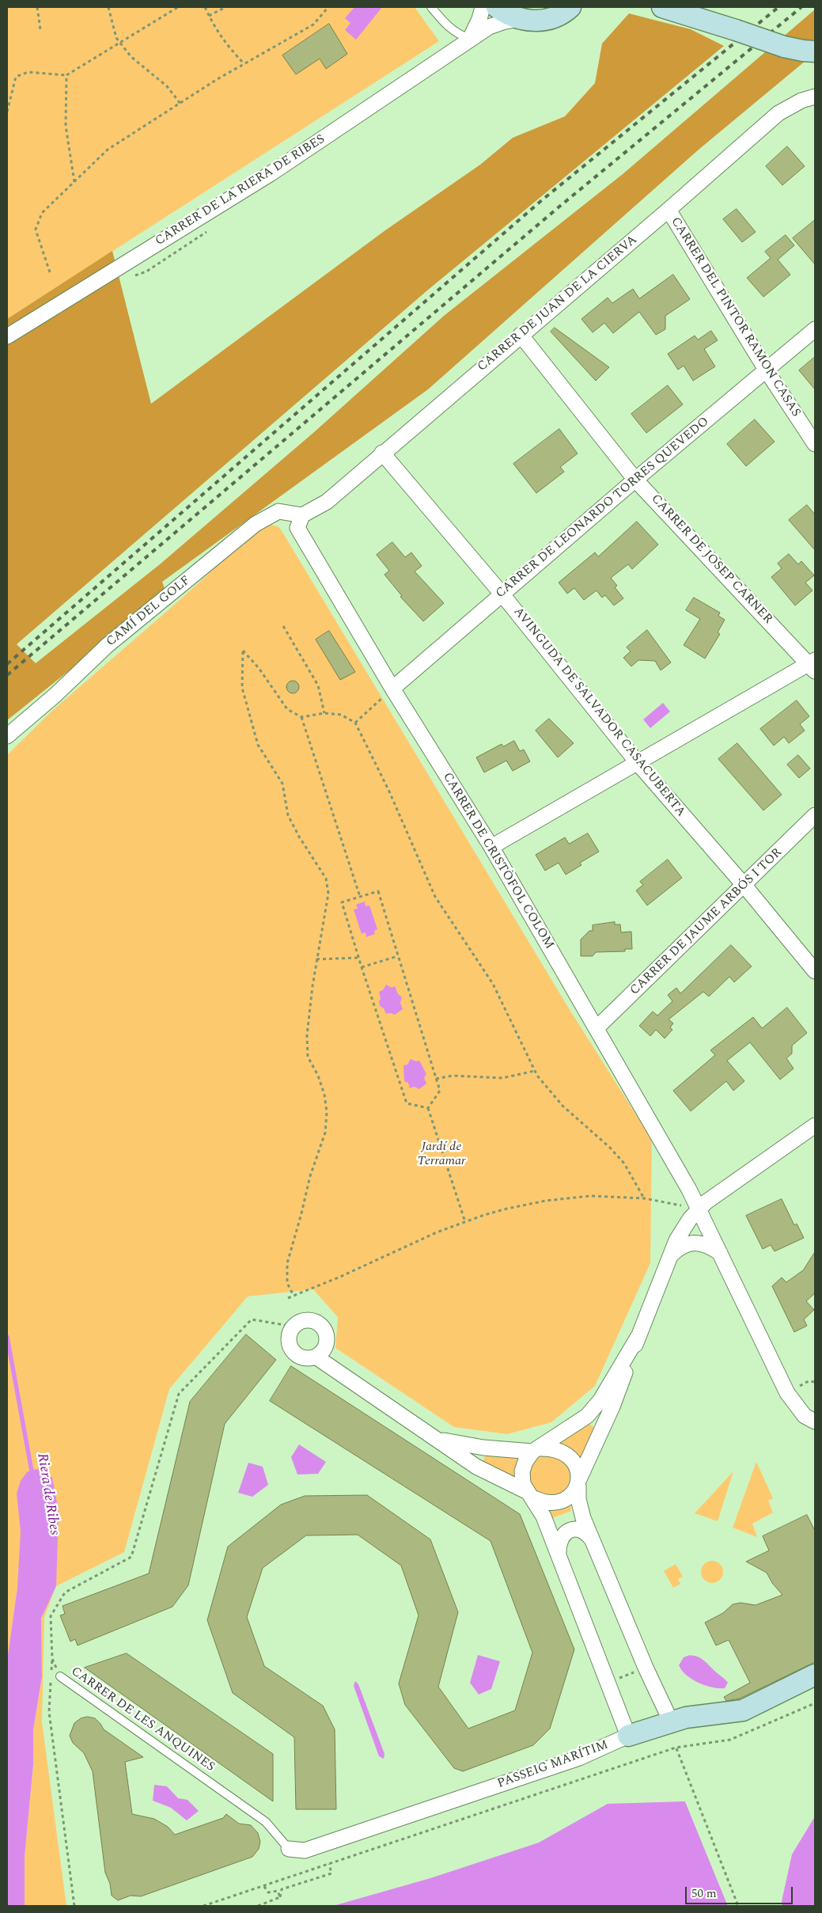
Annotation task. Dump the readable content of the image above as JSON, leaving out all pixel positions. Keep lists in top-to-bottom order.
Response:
{
  "streets": {
    "street": [
      "CARRER DE LA RIERA DE RIBES",
      "CARRER DE JUAN DE LA CIERVA",
      "CARRER DEL PINTOR RAMON CASAS",
      "CARRER DE LEONARDO TORRES QUEVEDO",
      "CARRER DE JOSEP CARNER",
      "CAMÍ DEL GOLF",
      "AVINGUDA DE SALVADOR CASACUBERTA",
      "CARRER DE CRISTÒFOL COLOM",
      "CARRER DE JAUME ARBÓS I TOR",
      "PASSEIG MARÍTIM"
    ],
    "lane": ["CARRER DE LES ANQUINES"]
  },
  "crossings": [
    ["CARRER DE JUAN DE LA CIERVA", "CARRER DEL PINTOR RAMON CASAS"],
    ["CARRER DE JUAN DE LA CIERVA", "CARRER DE JOSEP CARNER"],
    ["CARRER DE JUAN DE LA CIERVA", "CAMÍ DEL GOLF"],
    ["CARRER DE JUAN DE LA CIERVA", "AVINGUDA DE SALVADOR CASACUBERTA"],
    ["CARRER DE JUAN DE LA CIERVA", "CARRER DE CRISTÒFOL COLOM"],
    ["CARRER DEL PINTOR RAMON CASAS", "CARRER DE LEONARDO TORRES QUEVEDO"],
    ["CARRER DE LEONARDO TORRES QUEVEDO", "CARRER DE JOSEP CARNER"],
    ["CARRER DE LEONARDO TORRES QUEVEDO", "AVINGUDA DE SALVADOR CASACUBERTA"],
    ["CARRER DE LEONARDO TORRES QUEVEDO", "CARRER DE CRISTÒFOL COLOM"],
    ["CAMÍ DEL GOLF", "CARRER DE CRISTÒFOL COLOM"],
    ["AVINGUDA DE SALVADOR CASACUBERTA", "CARRER DE JAUME ARBÓS I TOR"],
    ["CARRER DE CRISTÒFOL COLOM", "CARRER DE JAUME ARBÓS I TOR"],
    ["CARRER DE LES ANQUINES", "PASSEIG MARÍTIM"]
  ],
  "water": ["Riera de Ribes"],
  "parks": ["Jardí de Terramar"],
  "scale_bar": "50 m"
}
